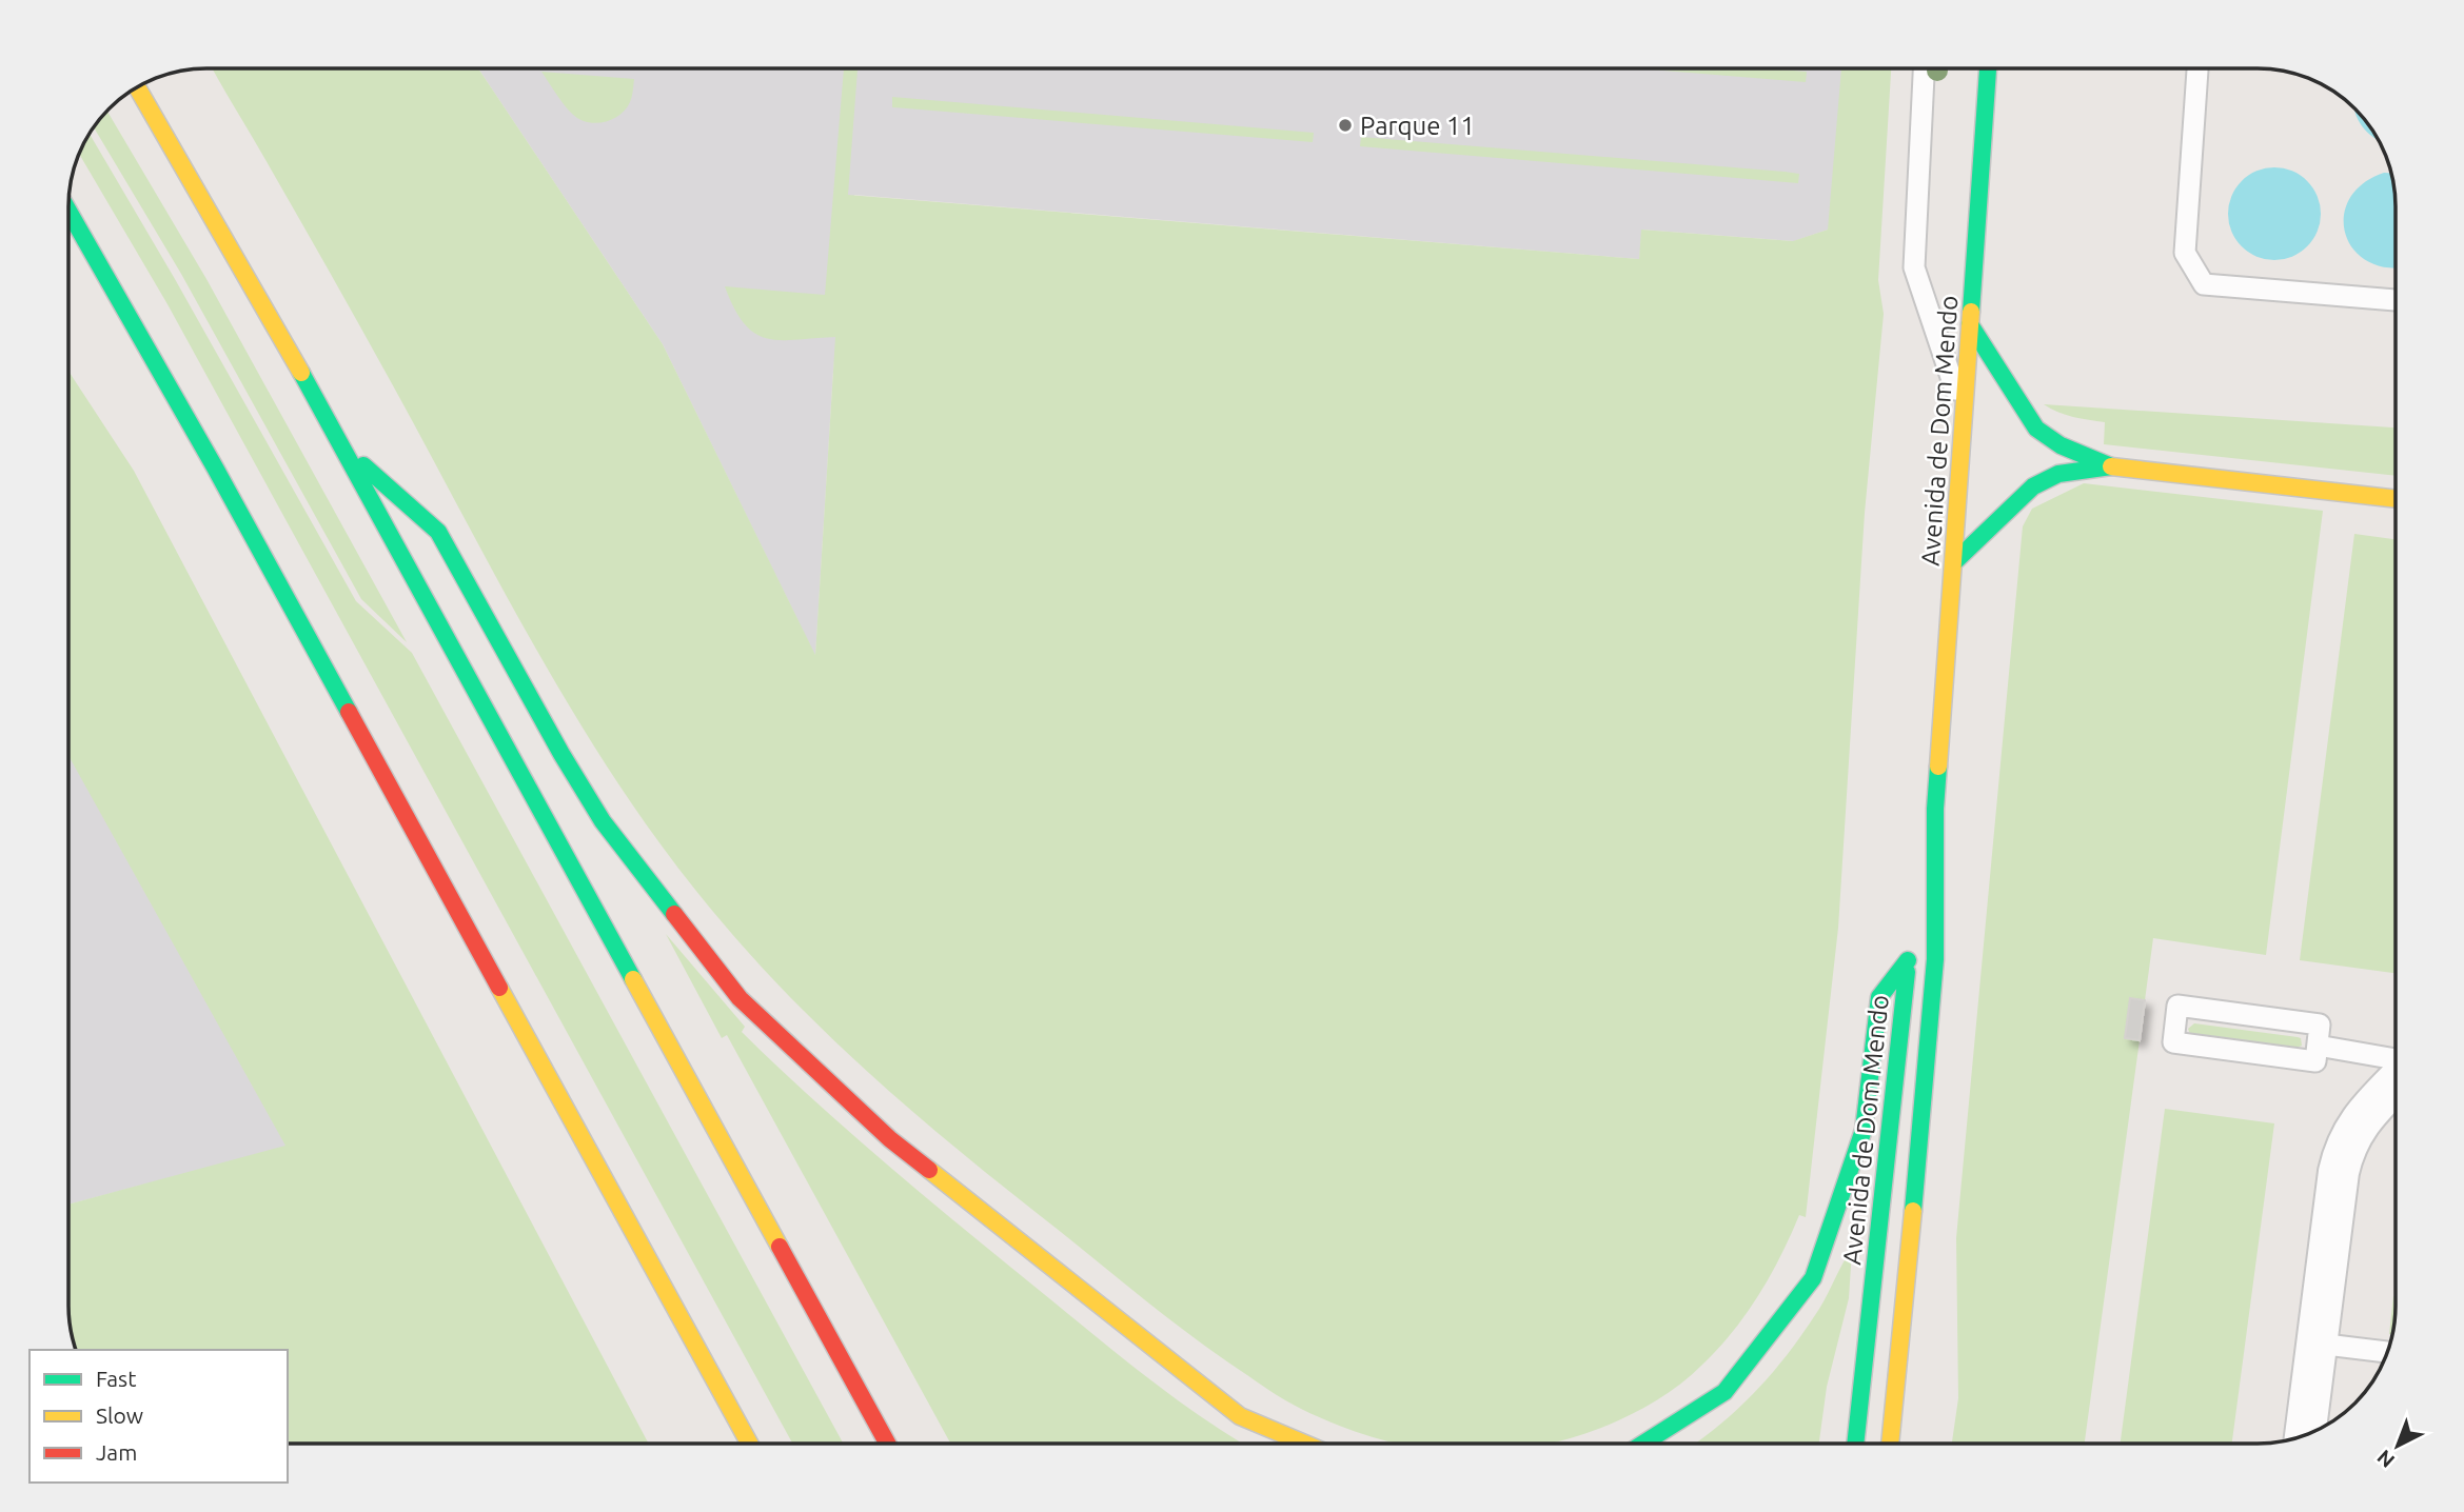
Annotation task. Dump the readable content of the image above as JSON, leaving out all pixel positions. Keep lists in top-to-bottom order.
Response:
{
  "streets": {
    "main road": ["Avenida de Dom Mendo"]
  },
  "places": ["Parque 11"],
  "legend": ["Fast", "Slow", "Jam"],
  "north": "bottom left"
}
